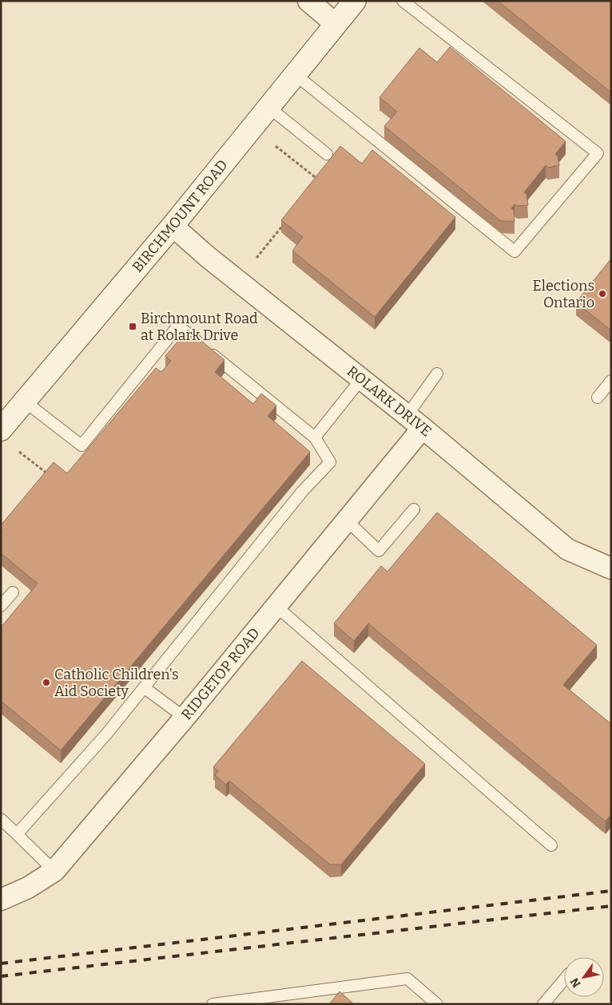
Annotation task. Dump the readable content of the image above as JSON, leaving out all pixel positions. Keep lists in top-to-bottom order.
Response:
{
  "streets": {
    "main road": ["BIRCHMOUNT ROAD"],
    "street": ["ROLARK DRIVE", "RIDGETOP ROAD"]
  },
  "crossings": [
    ["BIRCHMOUNT ROAD", "ROLARK DRIVE"],
    ["ROLARK DRIVE", "RIDGETOP ROAD"]
  ],
  "places": {
    "other": ["Elections Ontario", "Catholic Children's Aid Society"],
    "transit": ["Birchmount Road at Rolark Drive"]
  },
  "north": "bottom left"
}
